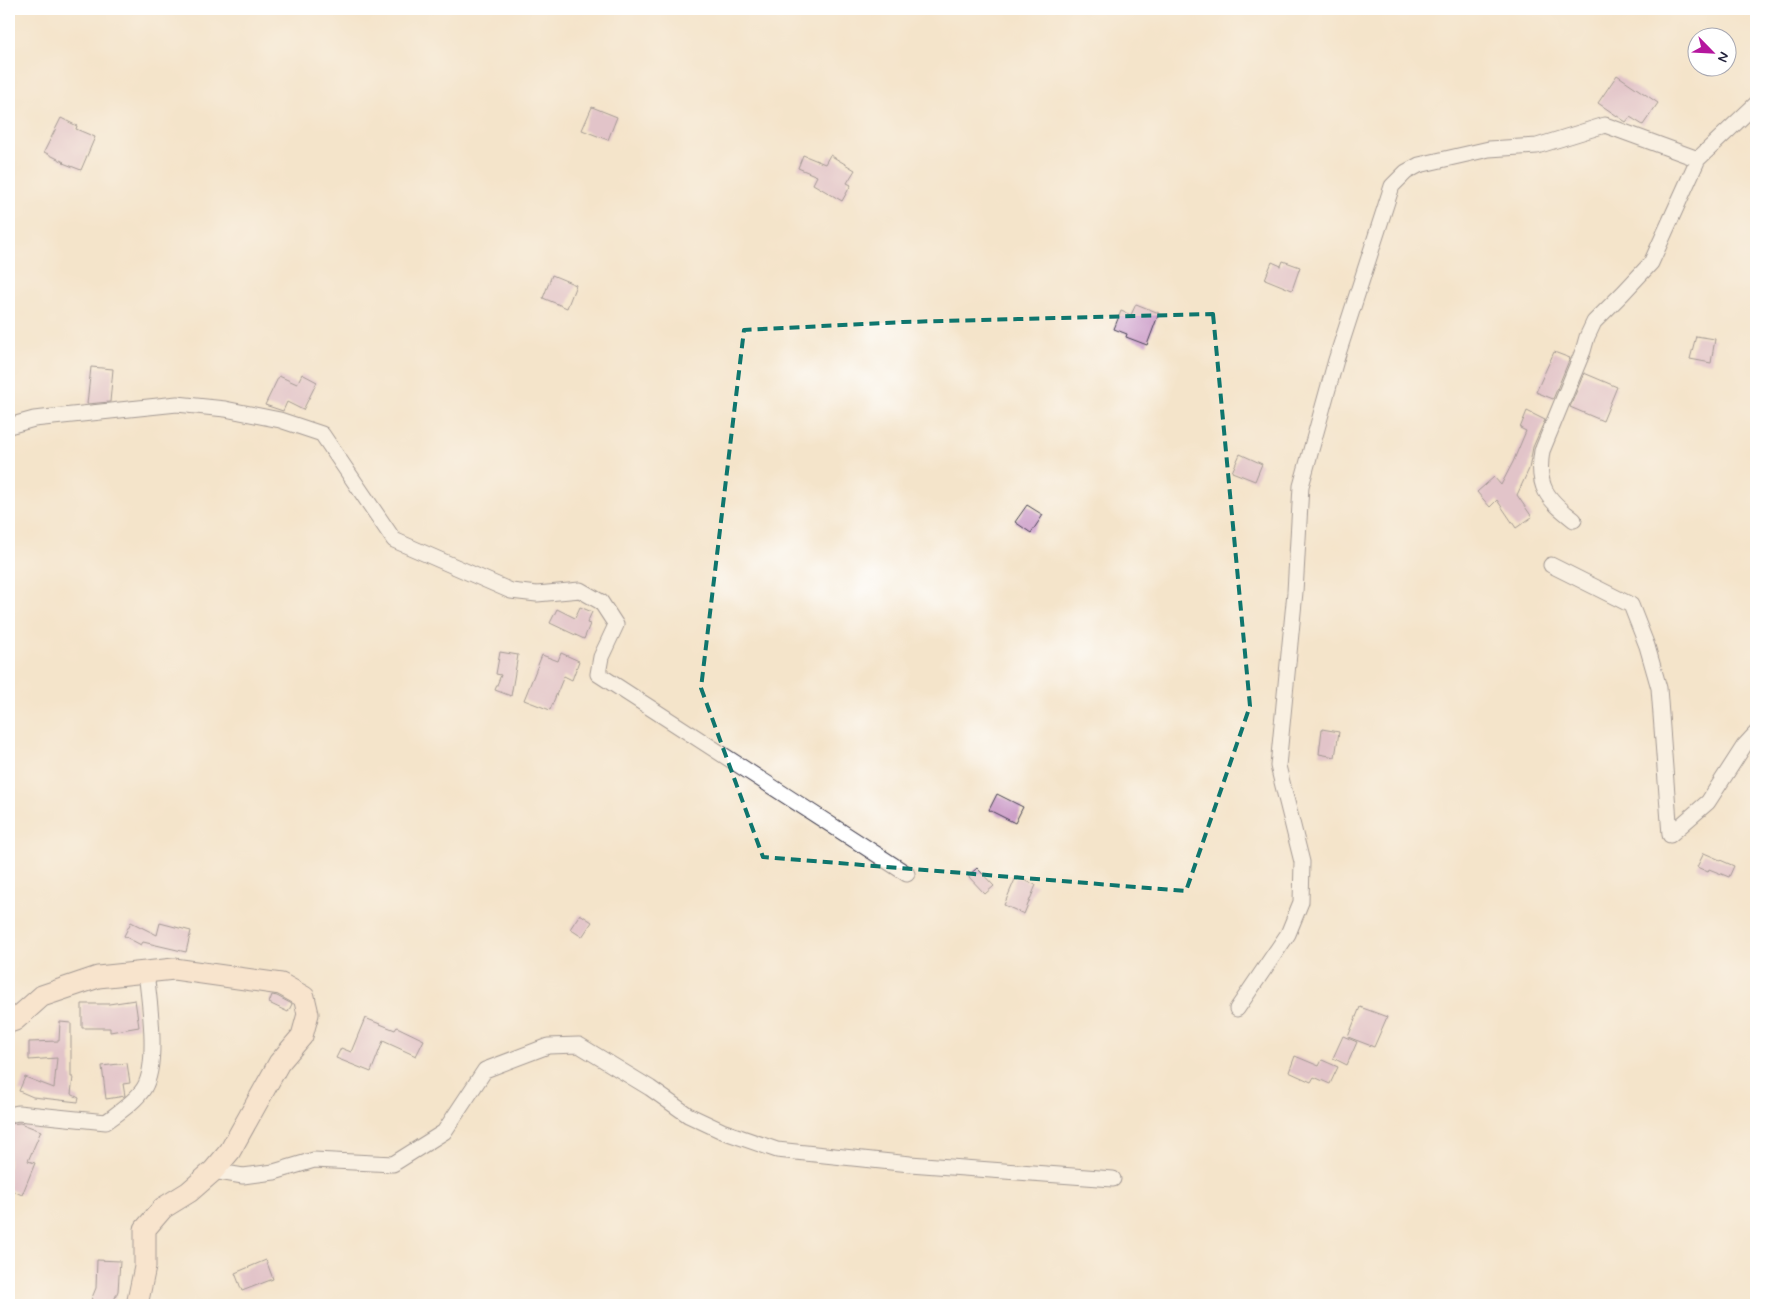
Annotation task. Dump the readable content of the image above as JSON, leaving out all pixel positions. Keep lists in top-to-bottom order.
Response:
{
  "north": "bottom right"
}
